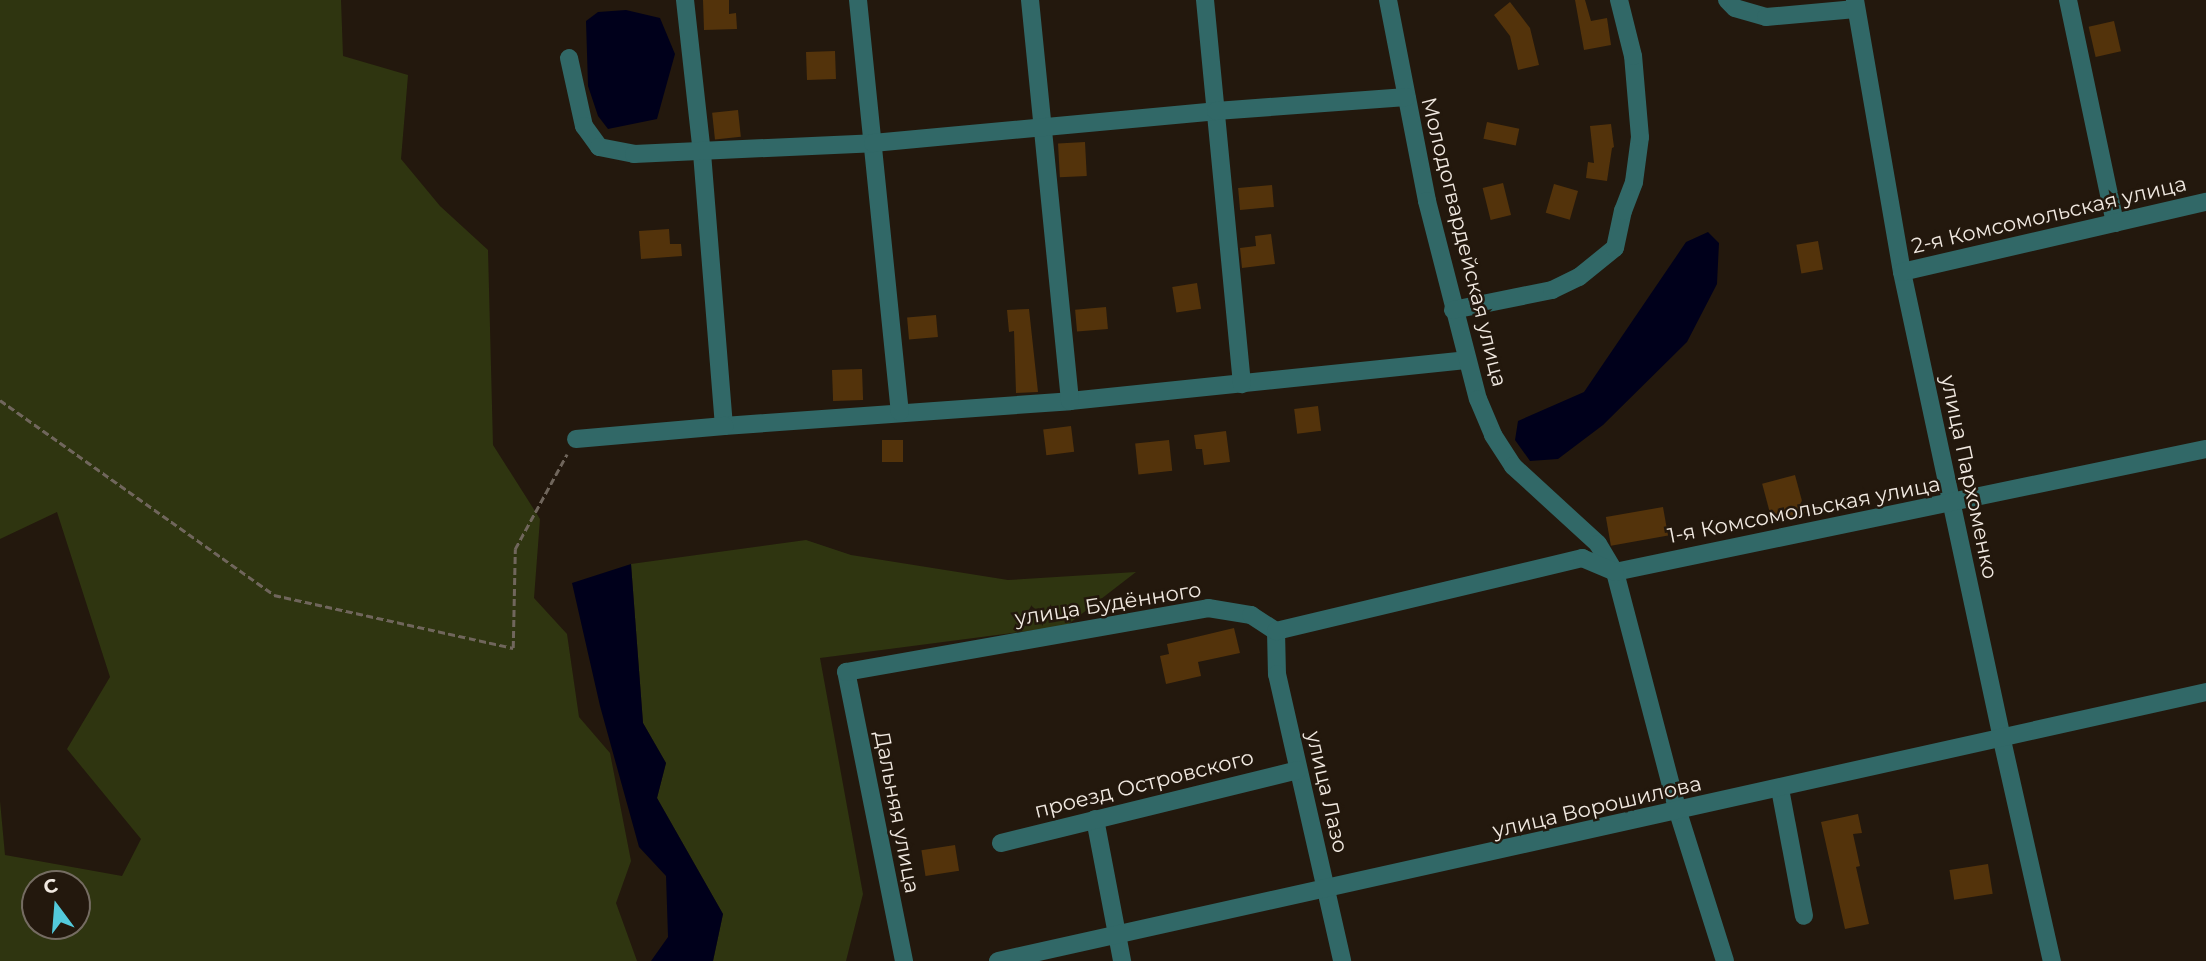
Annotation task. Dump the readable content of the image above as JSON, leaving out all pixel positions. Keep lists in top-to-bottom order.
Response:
{
  "streets": {
    "street": [
      "2-я Комсомольская улица",
      "Молодогвардейская улица",
      "улица Пархоменко",
      "1-я Комсомольская улица",
      "улица Будённого",
      "проезд Островского",
      "улица Лазо",
      "улица Ворошилова",
      "Дальняя улица"
    ]
  },
  "crossings": [
    ["2-я Комсомольская улица", "улица Пархоменко"],
    ["Молодогвардейская улица", "1-я Комсомольская улица"],
    ["Молодогвардейская улица", "улица Ворошилова"],
    ["улица Пархоменко", "1-я Комсомольская улица"],
    ["улица Пархоменко", "улица Ворошилова"],
    ["улица Будённого", "улица Лазо"],
    ["улица Будённого", "Дальняя улица"],
    ["проезд Островского", "улица Лазо"],
    ["улица Лазо", "улица Ворошилова"]
  ],
  "north": "top"
}
